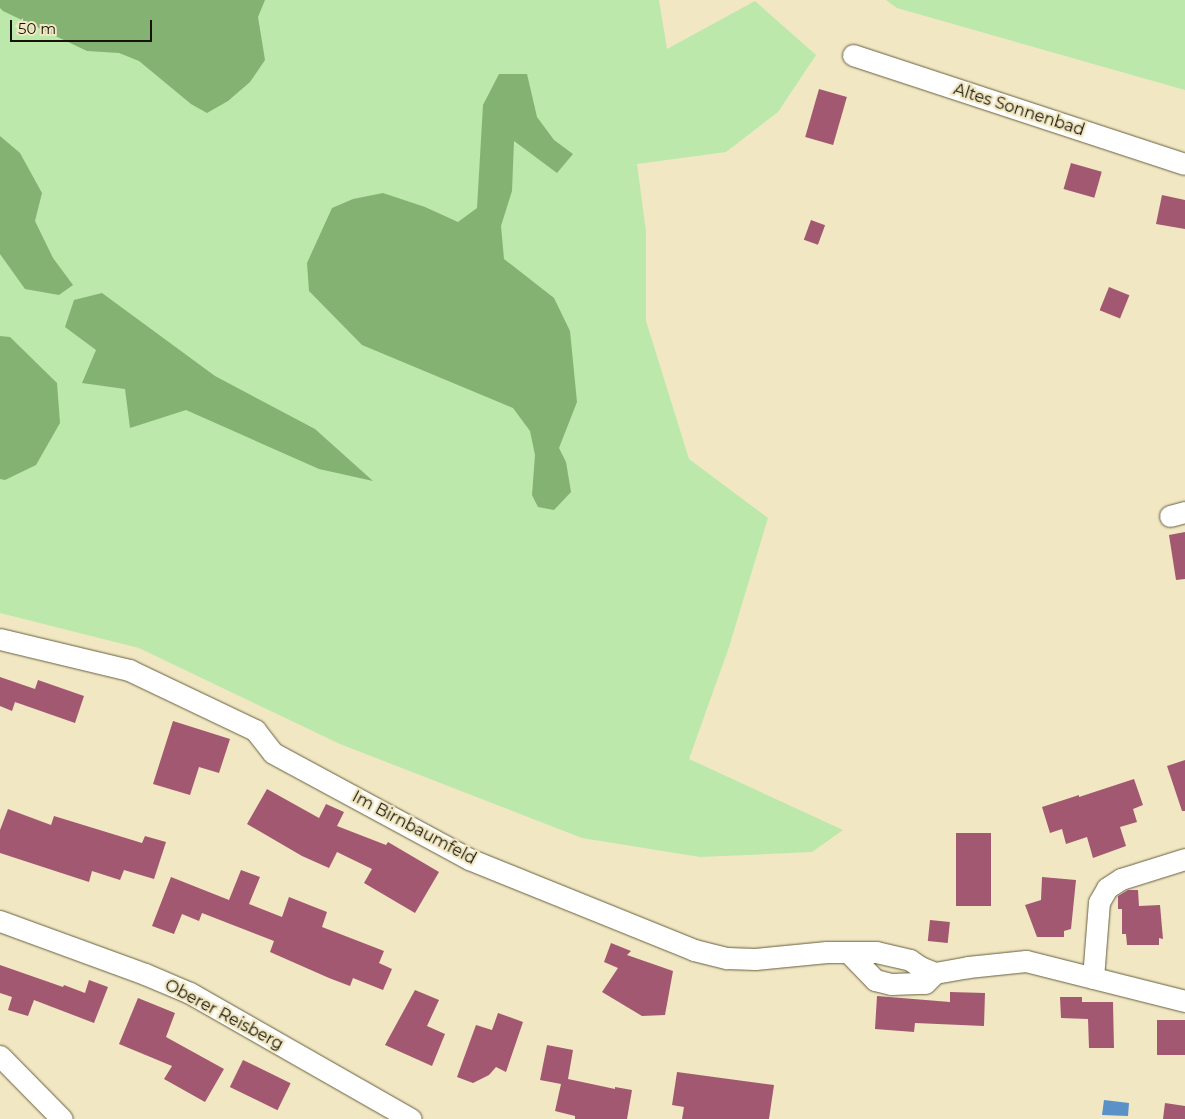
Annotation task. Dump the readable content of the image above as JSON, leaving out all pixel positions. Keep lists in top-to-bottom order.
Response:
{
  "streets": {
    "street": ["Altes Sonnenbad", "Im Birnbaumfeld", "Oberer Reisberg"]
  },
  "scale_bar": "50 m"
}
